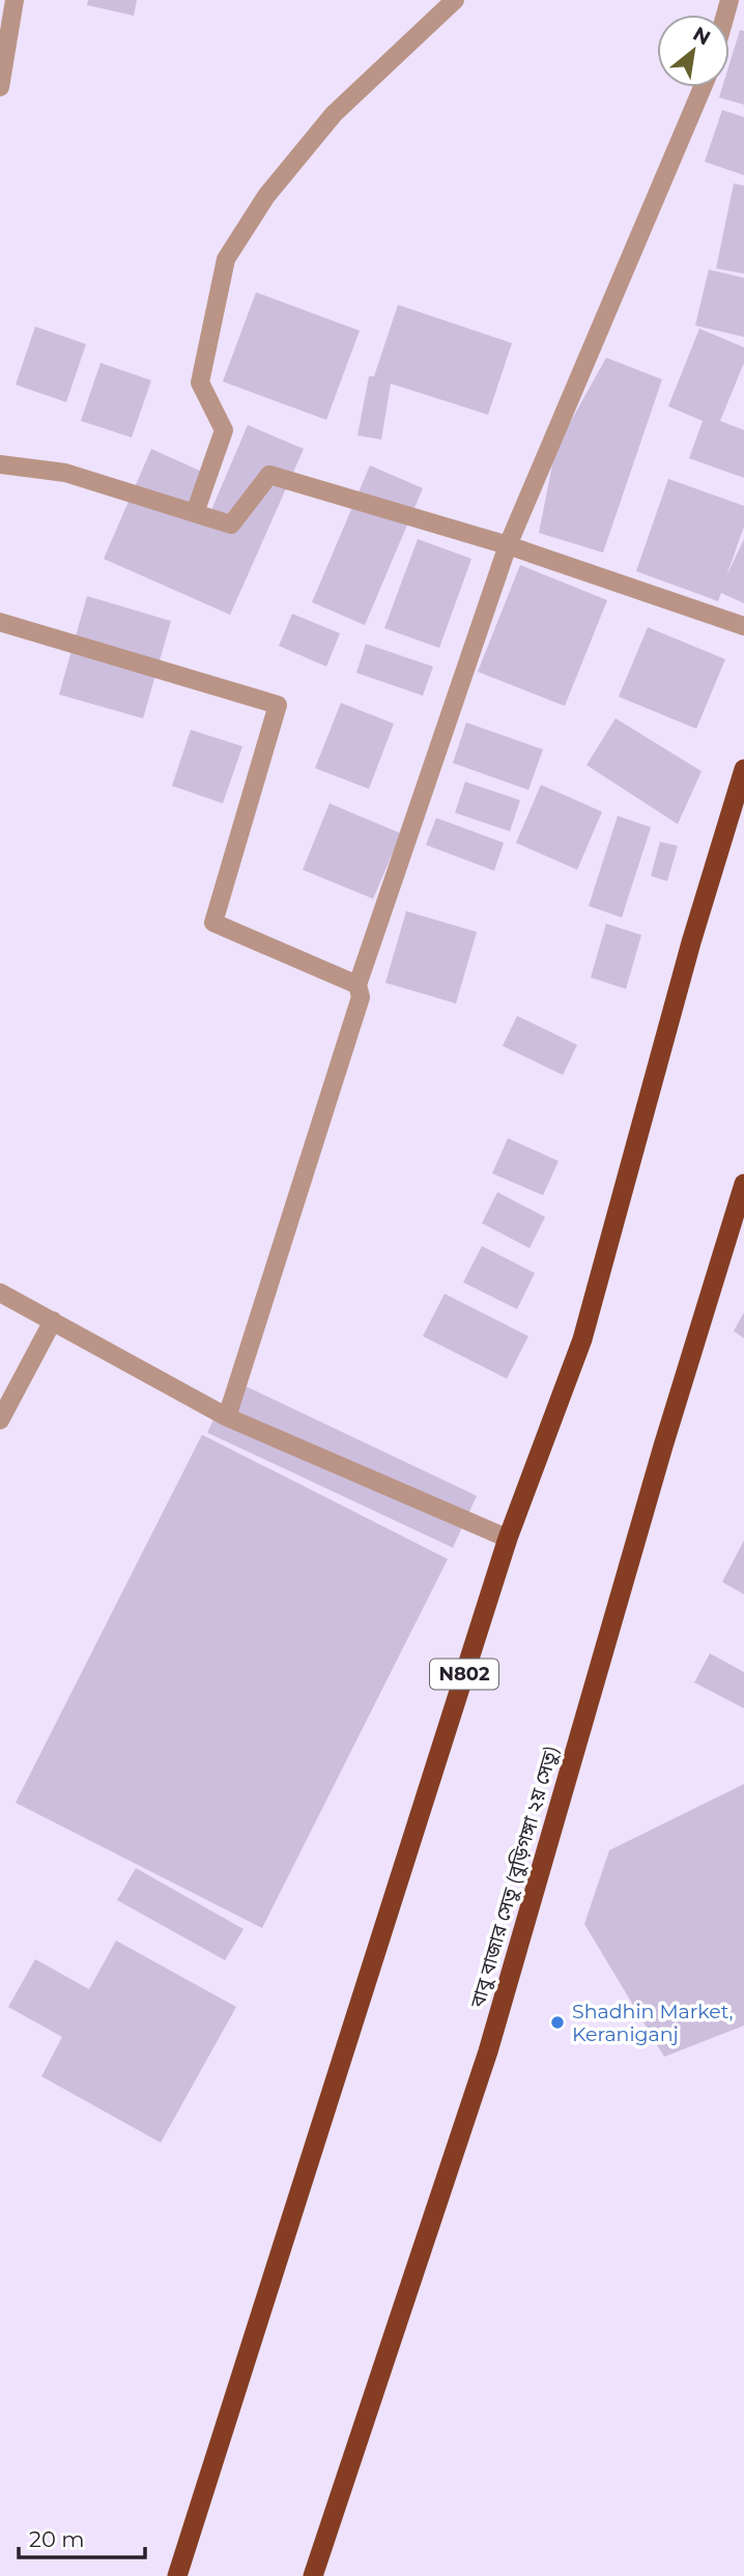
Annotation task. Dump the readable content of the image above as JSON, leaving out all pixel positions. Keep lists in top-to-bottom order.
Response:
{
  "streets": {
    "highway": ["N802", "বাবু বাজার সেতু (বুড়িগঙ্গা ২য় সেতু)"]
  },
  "places": ["Shadhin Market, Keraniganj"],
  "scale_bar": "20 m",
  "north": "top right"
}
